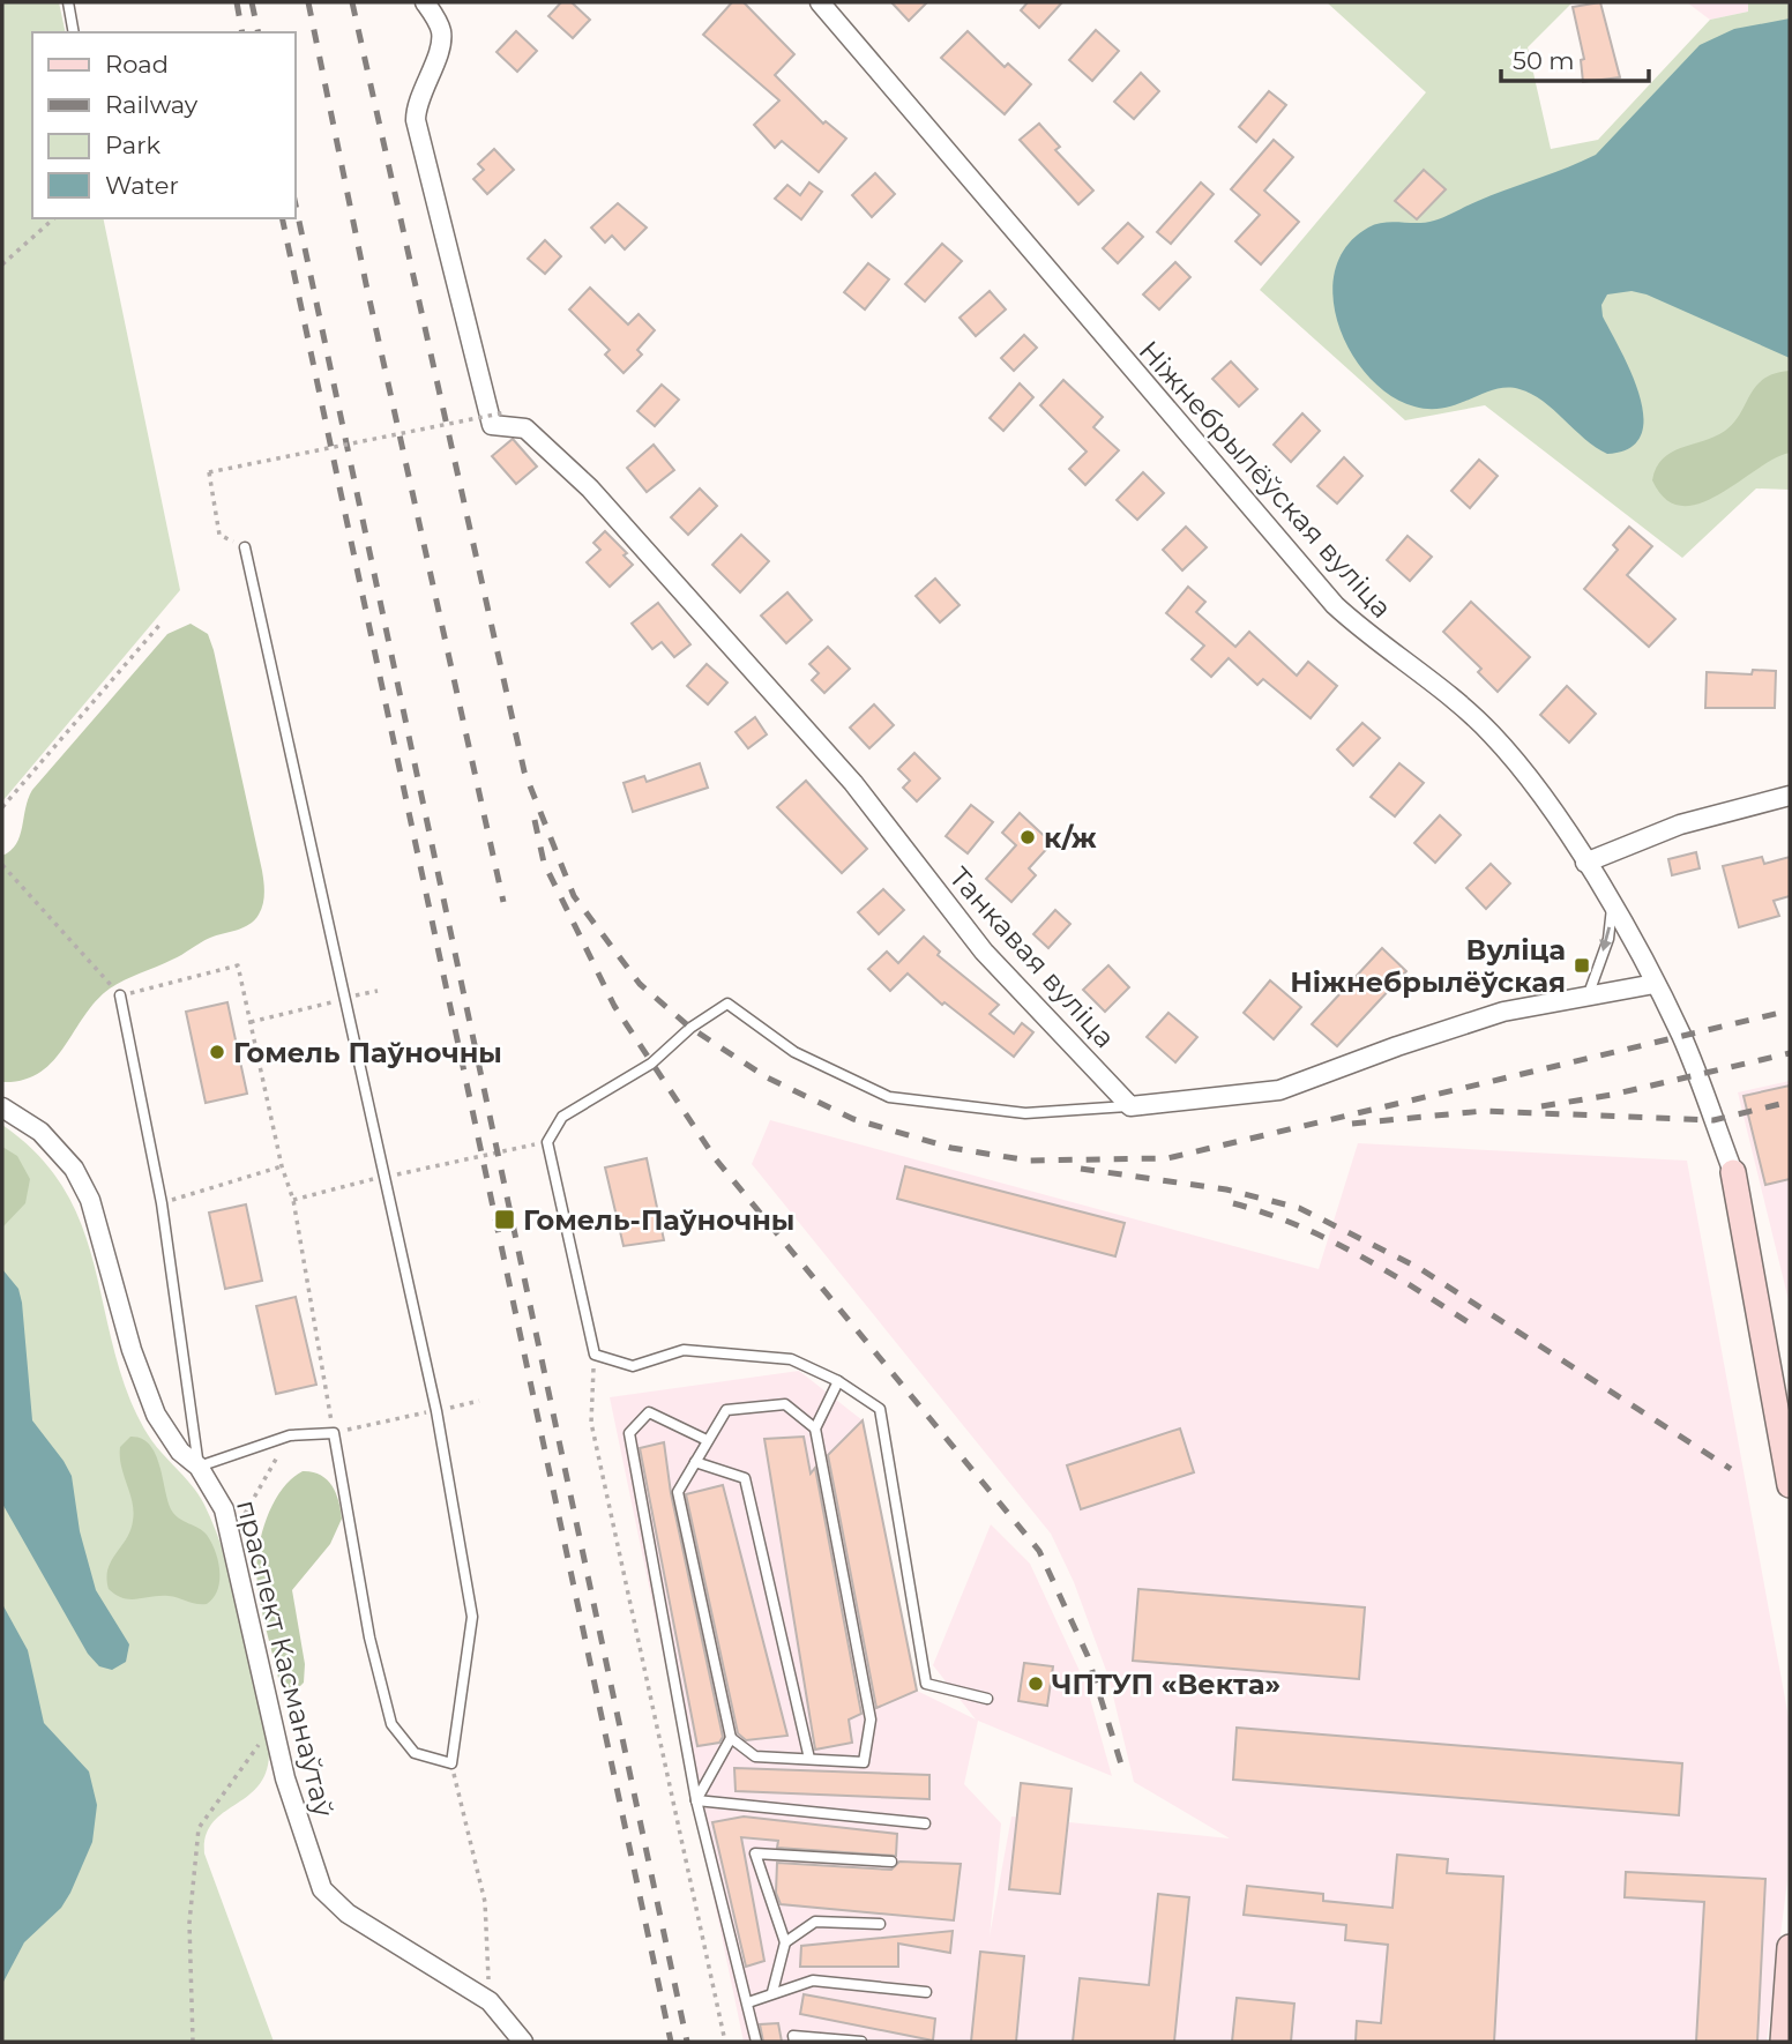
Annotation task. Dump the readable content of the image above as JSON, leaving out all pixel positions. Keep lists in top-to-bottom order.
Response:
{
  "streets": {
    "street": ["Ніжнебрылёўская вуліца", "Танкавая вуліца", "праспект Касманаўтаў"]
  },
  "places": {
    "other": ["к/ж", "Гомель Паўночны", "ЧПТУП «Векта»"],
    "transit": ["Вуліца Ніжнебрылёўская", "Гомель-Паўночны"]
  },
  "legend": [
    "Road",
    "Railway",
    "Park",
    "Water"
  ],
  "scale_bar": "50 m"
}
